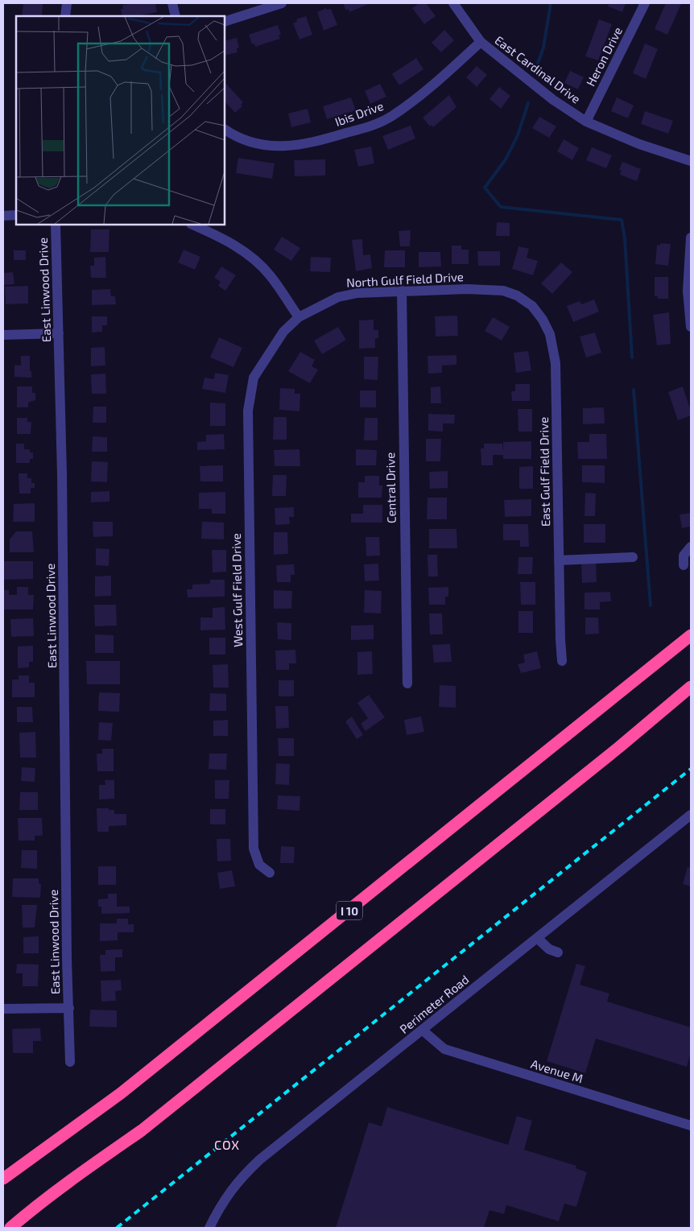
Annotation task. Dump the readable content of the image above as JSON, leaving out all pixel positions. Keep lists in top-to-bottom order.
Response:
{
  "streets": {
    "highway": ["I 10"],
    "street": [
      "Heron Drive",
      "East Cardinal Drive",
      "Ibis Drive",
      "North Gulf Field Drive",
      "East Linwood Drive",
      "East Gulf Field Drive",
      "Central Drive",
      "West Gulf Field Drive",
      "Perimeter Road",
      "Avenue M"
    ]
  },
  "crossings": [
    ["Heron Drive", "East Cardinal Drive"],
    ["East Cardinal Drive", "Ibis Drive"],
    ["North Gulf Field Drive", "East Gulf Field Drive"],
    ["North Gulf Field Drive", "Central Drive"],
    ["North Gulf Field Drive", "West Gulf Field Drive"],
    ["Perimeter Road", "Avenue M"]
  ],
  "districts": ["COX"]
}
